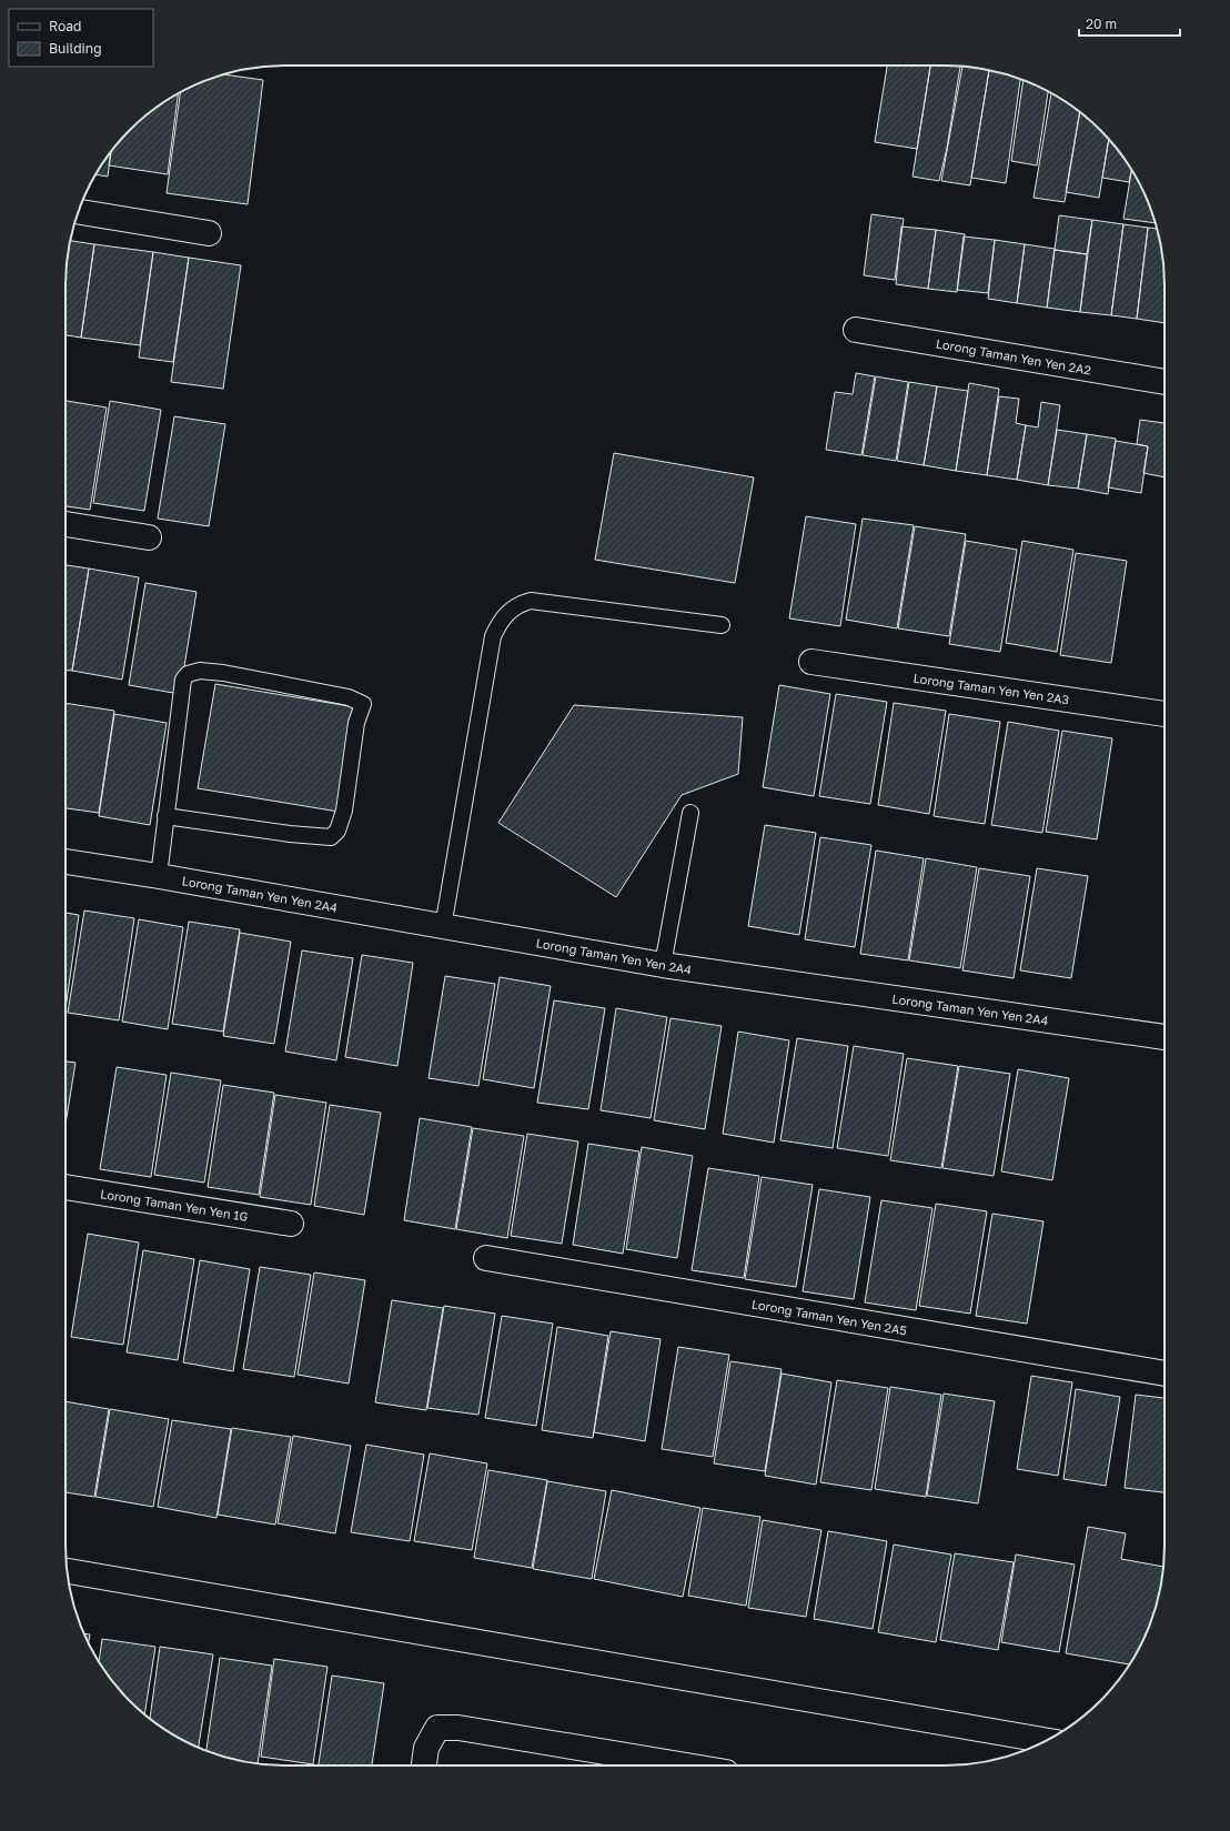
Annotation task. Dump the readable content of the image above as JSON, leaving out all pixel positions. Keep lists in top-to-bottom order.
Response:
{
  "streets": {
    "street": [
      "Lorong Taman Yen Yen 2A2",
      "Lorong Taman Yen Yen 2A3",
      "Lorong Taman Yen Yen 2A4",
      "Lorong Taman Yen Yen 1G",
      "Lorong Taman Yen Yen 2A5"
    ]
  },
  "legend": ["Road", "Building"],
  "scale_bar": "20 m"
}
